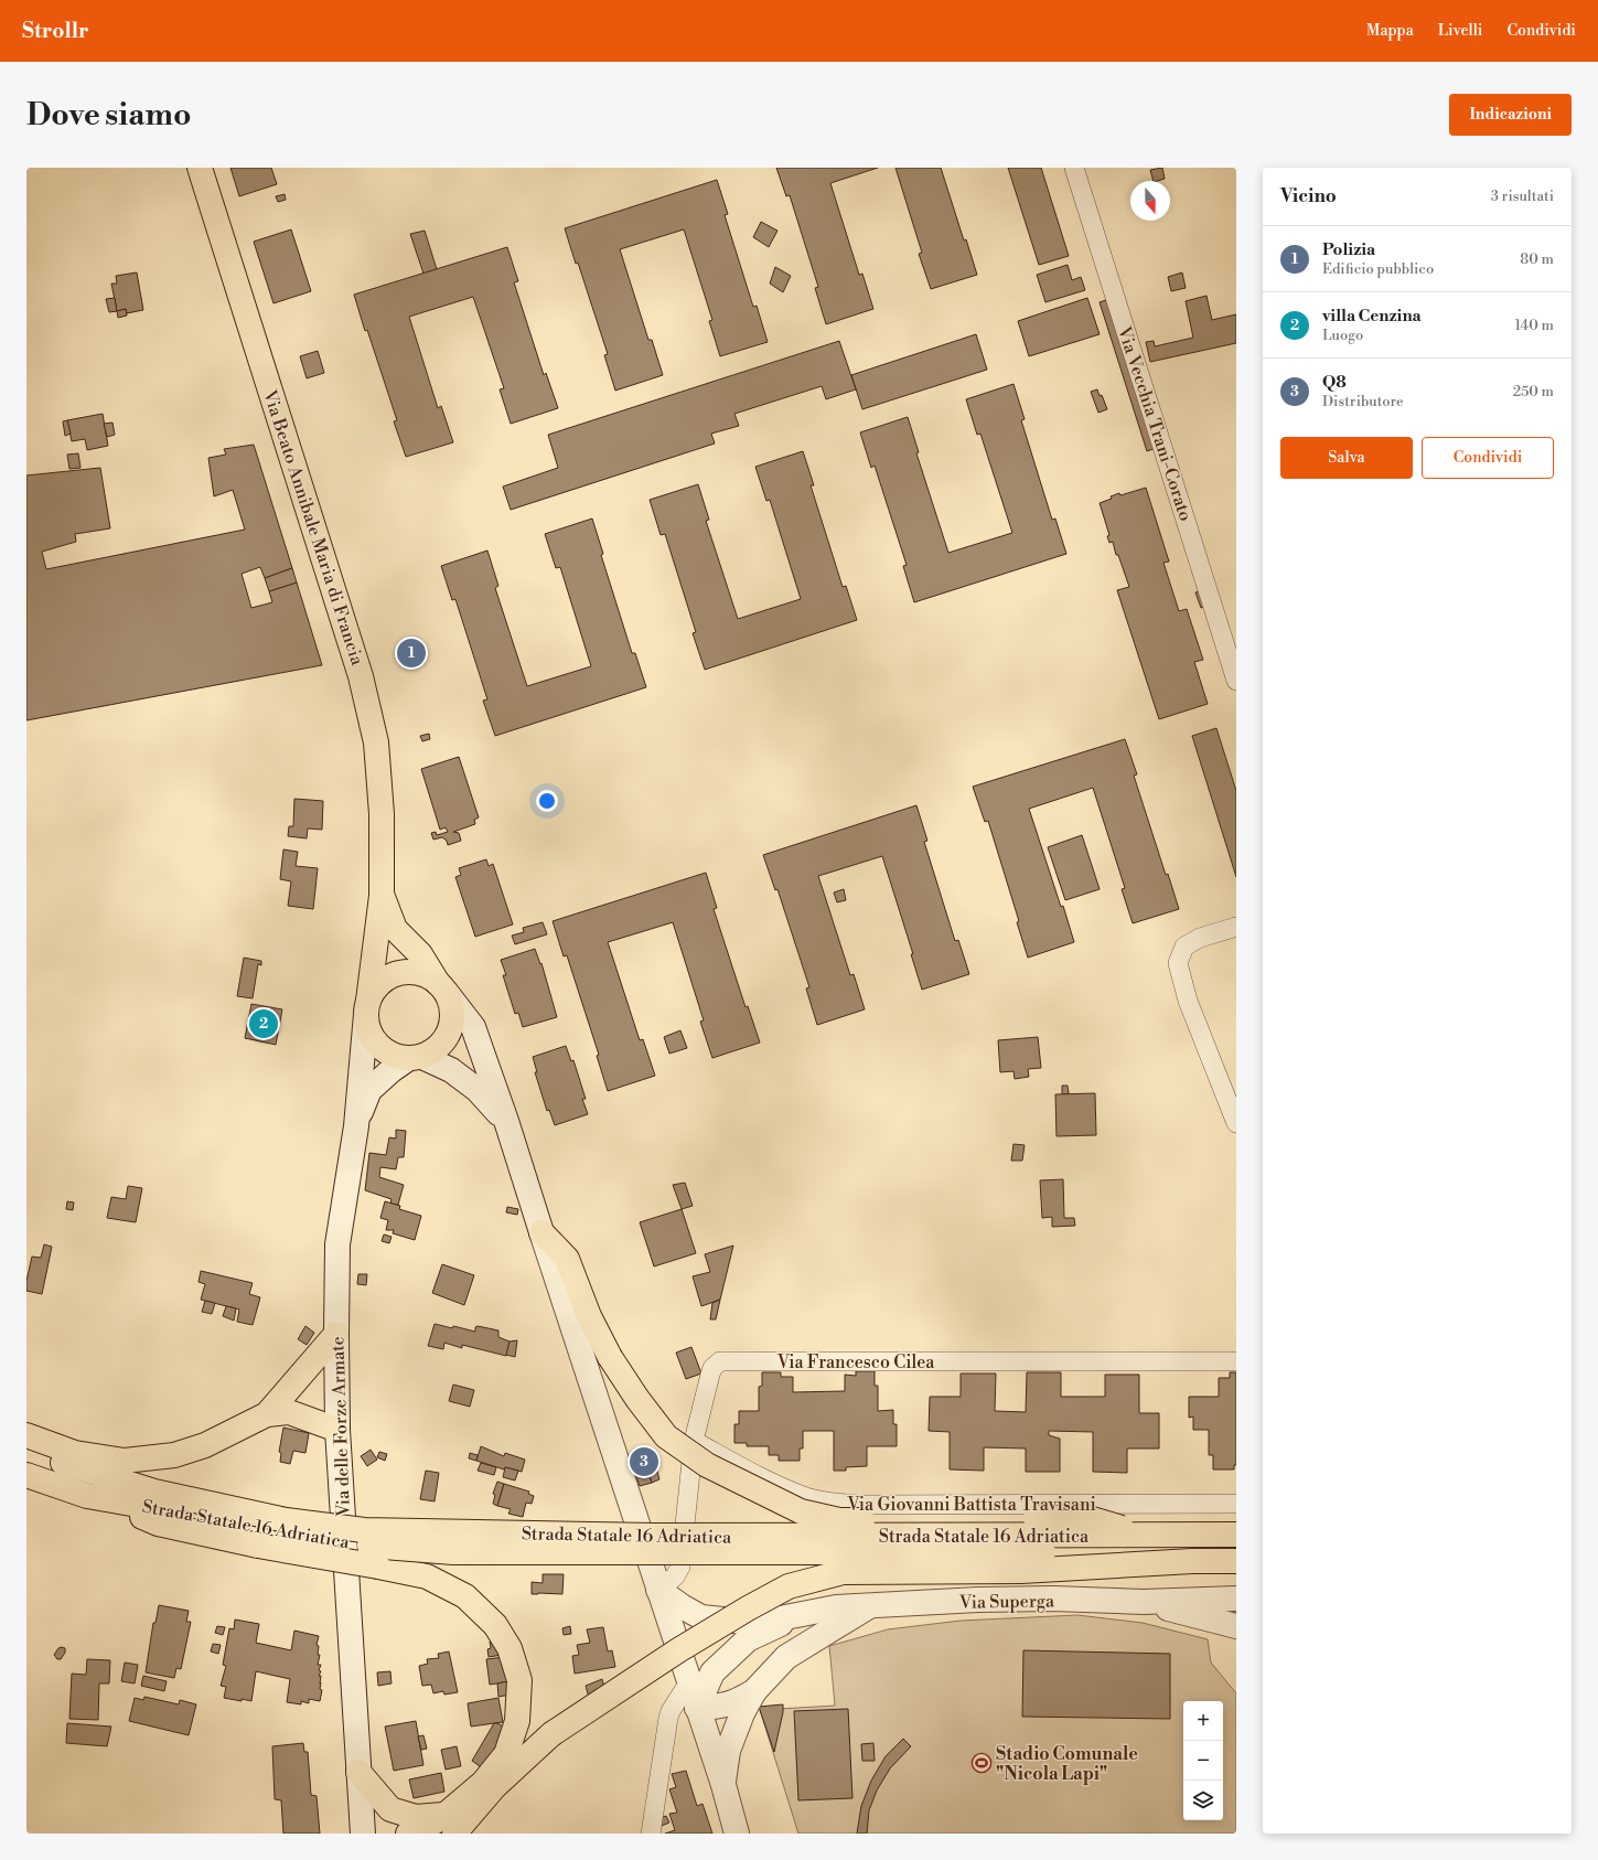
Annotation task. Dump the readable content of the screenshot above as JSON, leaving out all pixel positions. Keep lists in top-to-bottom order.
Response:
{
  "streets": {
    "main road": ["Via Beato Annibale Maria di Francia", "Strada Statale 16 Adriatica"],
    "street": [
      "Via Vecchia Trani-Corato",
      "Via Francesco Cilea",
      "Via delle Forze Armate",
      "Via Giovanni Battista Travisani",
      "Via Superga"
    ]
  },
  "crossings": [
    ["Via Beato Annibale Maria di Francia", "Via delle Forze Armate"],
    ["Via Francesco Cilea", "Via Giovanni Battista Travisani"],
    ["Via Francesco Cilea", "Via Superga"]
  ],
  "places": {
    "sports": ["Stadio Comunale \"Nicola Lapi\""]
  },
  "north": "bottom",
  "page": {
    "header": "Strollr",
    "nav": ["Mappa", "Livelli", "Condividi"],
    "buttons": [
      "Indicazioni",
      ["Salva", "Condividi"]
    ],
    "title": "Dove siamo",
    "heading": ["Vicino", "3 risultati"],
    "list": [
      {
        "mark": "1",
        "name": "Polizia",
        "note": "Edificio pubblico",
        "value": "80 m"
      },
      {
        "mark": "2",
        "name": "villa Cenzina",
        "note": "Luogo",
        "value": "140 m"
      },
      {
        "mark": "3",
        "name": "Q8",
        "note": "Distributore",
        "value": "250 m"
      }
    ],
    "pins": ["1", "2", "3"],
    "map_buttons": ["+", "−"]
  }
}
